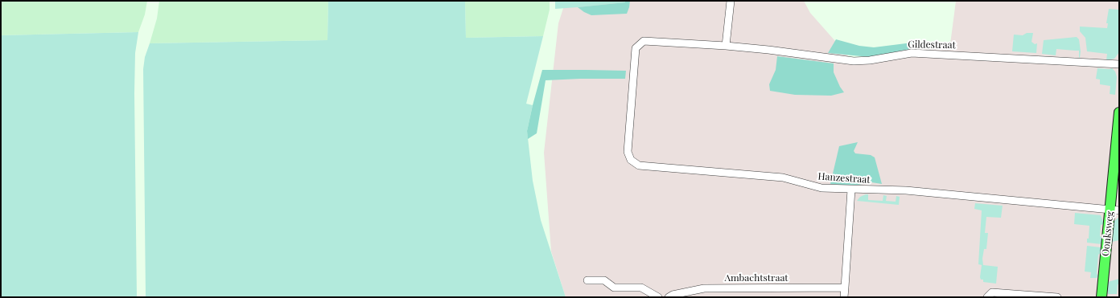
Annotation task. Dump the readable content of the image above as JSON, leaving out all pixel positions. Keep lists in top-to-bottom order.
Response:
{
  "streets": {
    "main road": ["Oonksweg"],
    "street": ["Gildestraat", "Hanzestraat", "Ambachtstraat"]
  },
  "crossings": [
    ["Gildestraat", "Hanzestraat"],
    ["Hanzestraat", "Oonksweg"]
  ]
}
